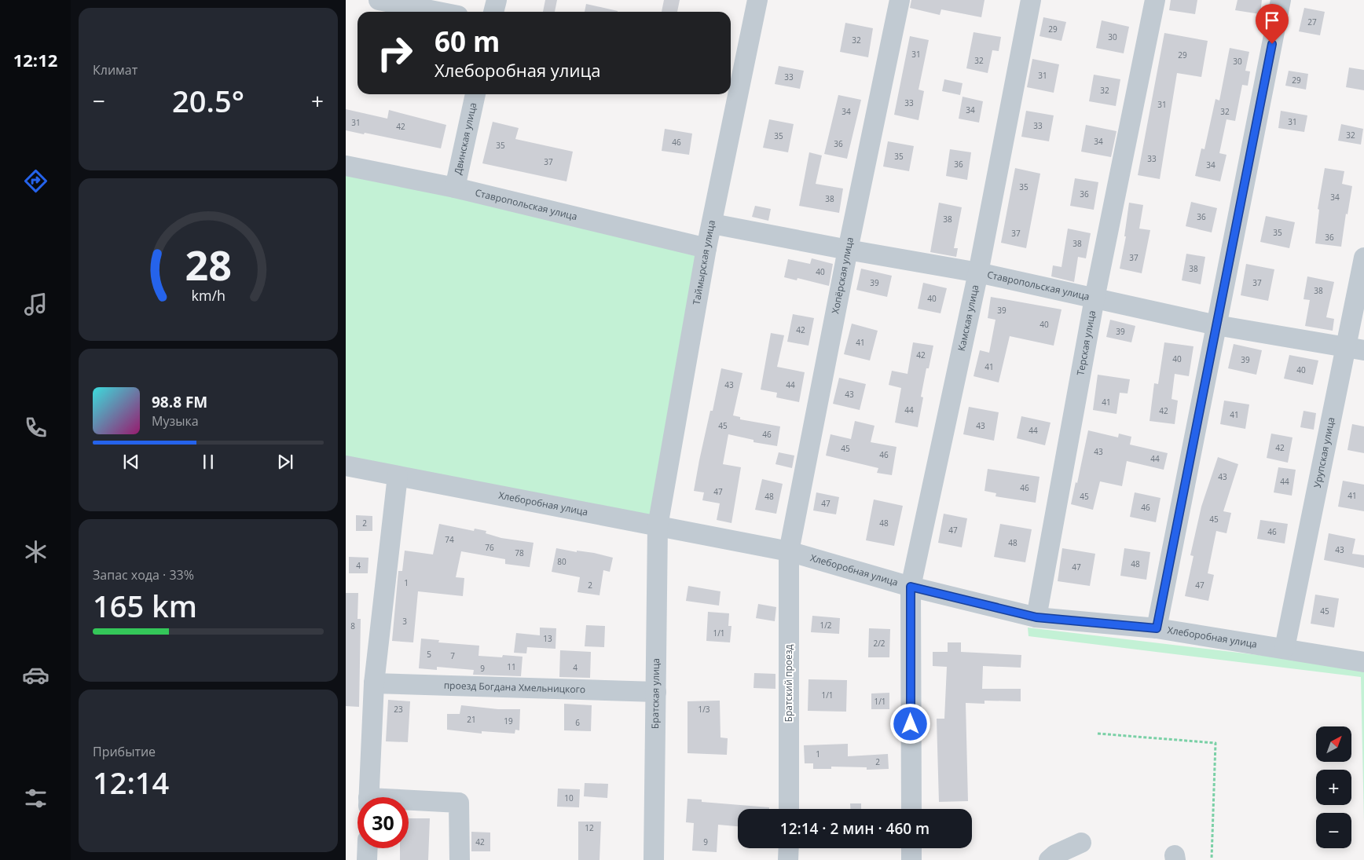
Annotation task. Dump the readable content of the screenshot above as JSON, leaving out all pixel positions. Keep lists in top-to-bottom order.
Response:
{
  "streets": {
    "street": [
      "Двинская улица",
      "Ставропольская улица",
      "Таймырская улица",
      "Хопёрская улица",
      "Камская улица",
      "Терская улица",
      "Урупская улица",
      "Хлеборобная улица",
      "Братский проезд",
      "проезд Богдана Хмельницкого",
      "Братская улица"
    ]
  },
  "crossings": [
    ["Двинская улица", "Ставропольская улица"],
    ["Ставропольская улица", "Таймырская улица"],
    ["Ставропольская улица", "Хопёрская улица"],
    ["Ставропольская улица", "Камская улица"],
    ["Ставропольская улица", "Терская улица"],
    ["Ставропольская улица", "Урупская улица"],
    ["Таймырская улица", "Хлеборобная улица"],
    ["Таймырская улица", "Братская улица"],
    ["Хопёрская улица", "Хлеборобная улица"],
    ["Хопёрская улица", "Братский проезд"],
    ["Камская улица", "Хлеборобная улица"],
    ["Терская улица", "Хлеборобная улица"],
    ["Урупская улица", "Хлеборобная улица"],
    ["Хлеборобная улица", "Братский проезд"],
    ["Хлеборобная улица", "Братская улица"],
    ["проезд Богдана Хмельницкого", "Братская улица"]
  ],
  "house_numbers": [
    "27",
    "29",
    "30",
    "32",
    "31",
    "29",
    "32",
    "30",
    "31",
    "33",
    "29",
    "32",
    "33",
    "31",
    "34",
    "34",
    "32",
    "31",
    "31",
    "33",
    "42",
    "32",
    "35",
    "34",
    "46",
    "36",
    "35",
    "35",
    "33",
    "37",
    "36",
    "34",
    "35",
    "36",
    "34",
    "38",
    "36",
    "38",
    "35",
    "37",
    "36",
    "38",
    "37",
    "38",
    "40",
    "39",
    "37",
    "38",
    "40",
    "39",
    "40",
    "42",
    "39",
    "41",
    "42",
    "40",
    "39",
    "41",
    "40",
    "43",
    "44",
    "43",
    "41",
    "44",
    "42",
    "41",
    "45",
    "43",
    "44",
    "46",
    "42",
    "45",
    "43",
    "46",
    "44",
    "43",
    "44",
    "46",
    "47",
    "41",
    "48",
    "45",
    "47",
    "46",
    "45",
    "2",
    "48",
    "47",
    "46",
    "74",
    "48",
    "76",
    "43",
    "78",
    "80",
    "48",
    "4",
    "47",
    "1",
    "2",
    "47",
    "45",
    "3",
    "1/2",
    "8",
    "1/1",
    "13",
    "2/2",
    "5",
    "7",
    "11",
    "4",
    "9",
    "1/1",
    "1/1",
    "23",
    "1/3",
    "21",
    "19",
    "6",
    "1",
    "2",
    "10",
    "12",
    "42",
    "9"
  ],
  "north": "top right",
  "page": {
    "tabs": "12:12",
    "tile": [
      "Климат",
      ["Запас хода · 33%", "165 km"],
      ["Прибытие", "12:14"]
    ],
    "turn": ["60 m", "Хлеборобная улица"],
    "heat": ["−", "20.5°", "+"],
    "song": ["98.8 FM", "Музыка"],
    "map_buttons": ["+", "−"],
    "limit": "30",
    "trip": "12:14 · 2 мин · 460 m",
    "gauge": ["28", "km/h"]
  }
}
